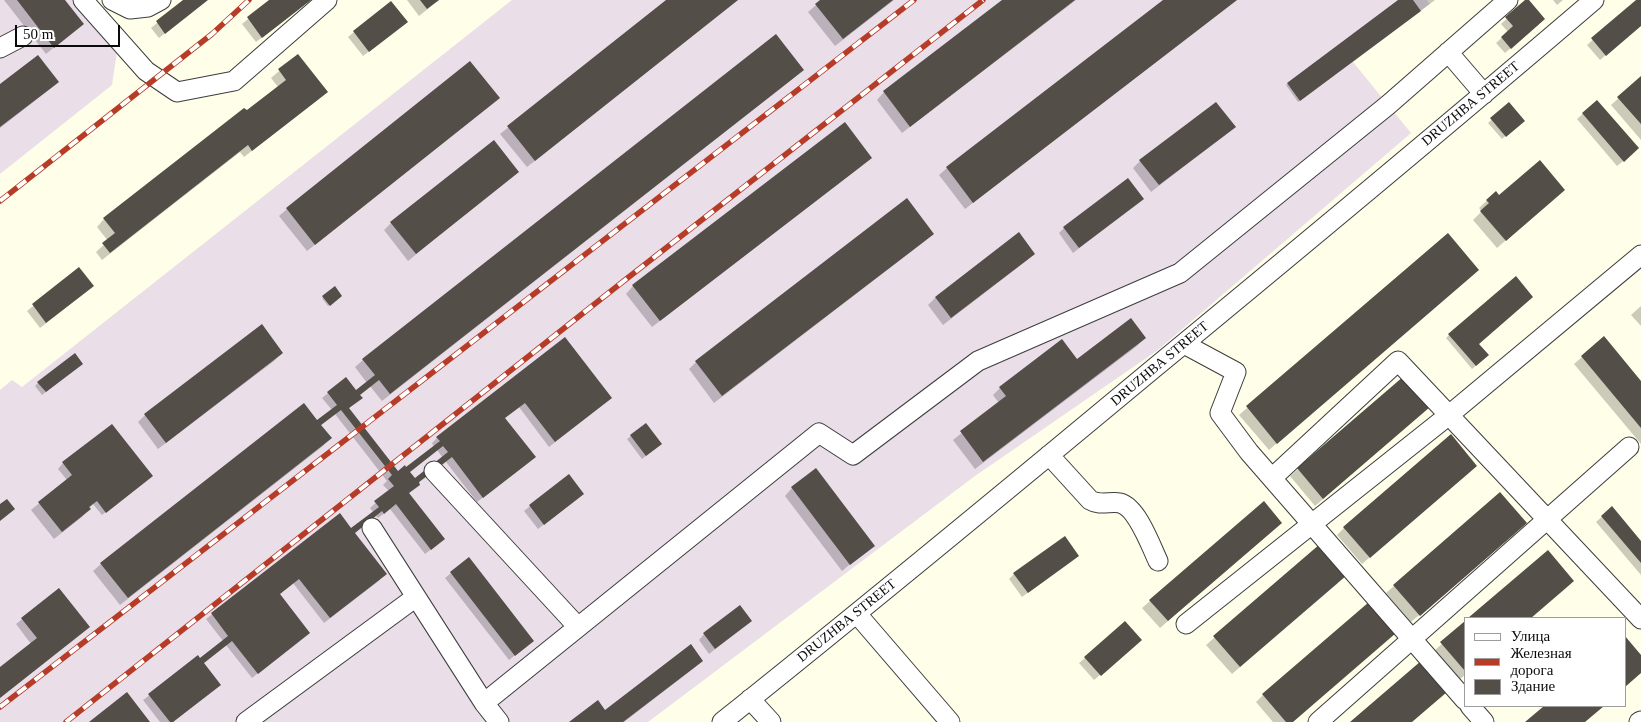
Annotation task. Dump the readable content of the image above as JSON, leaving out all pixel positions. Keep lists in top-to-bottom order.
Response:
{
  "streets": {
    "street": ["DRUZHBA STREET"]
  },
  "legend": ["Улица", "Железная дорога", "Здание"],
  "scale_bar": "50 m"
}
